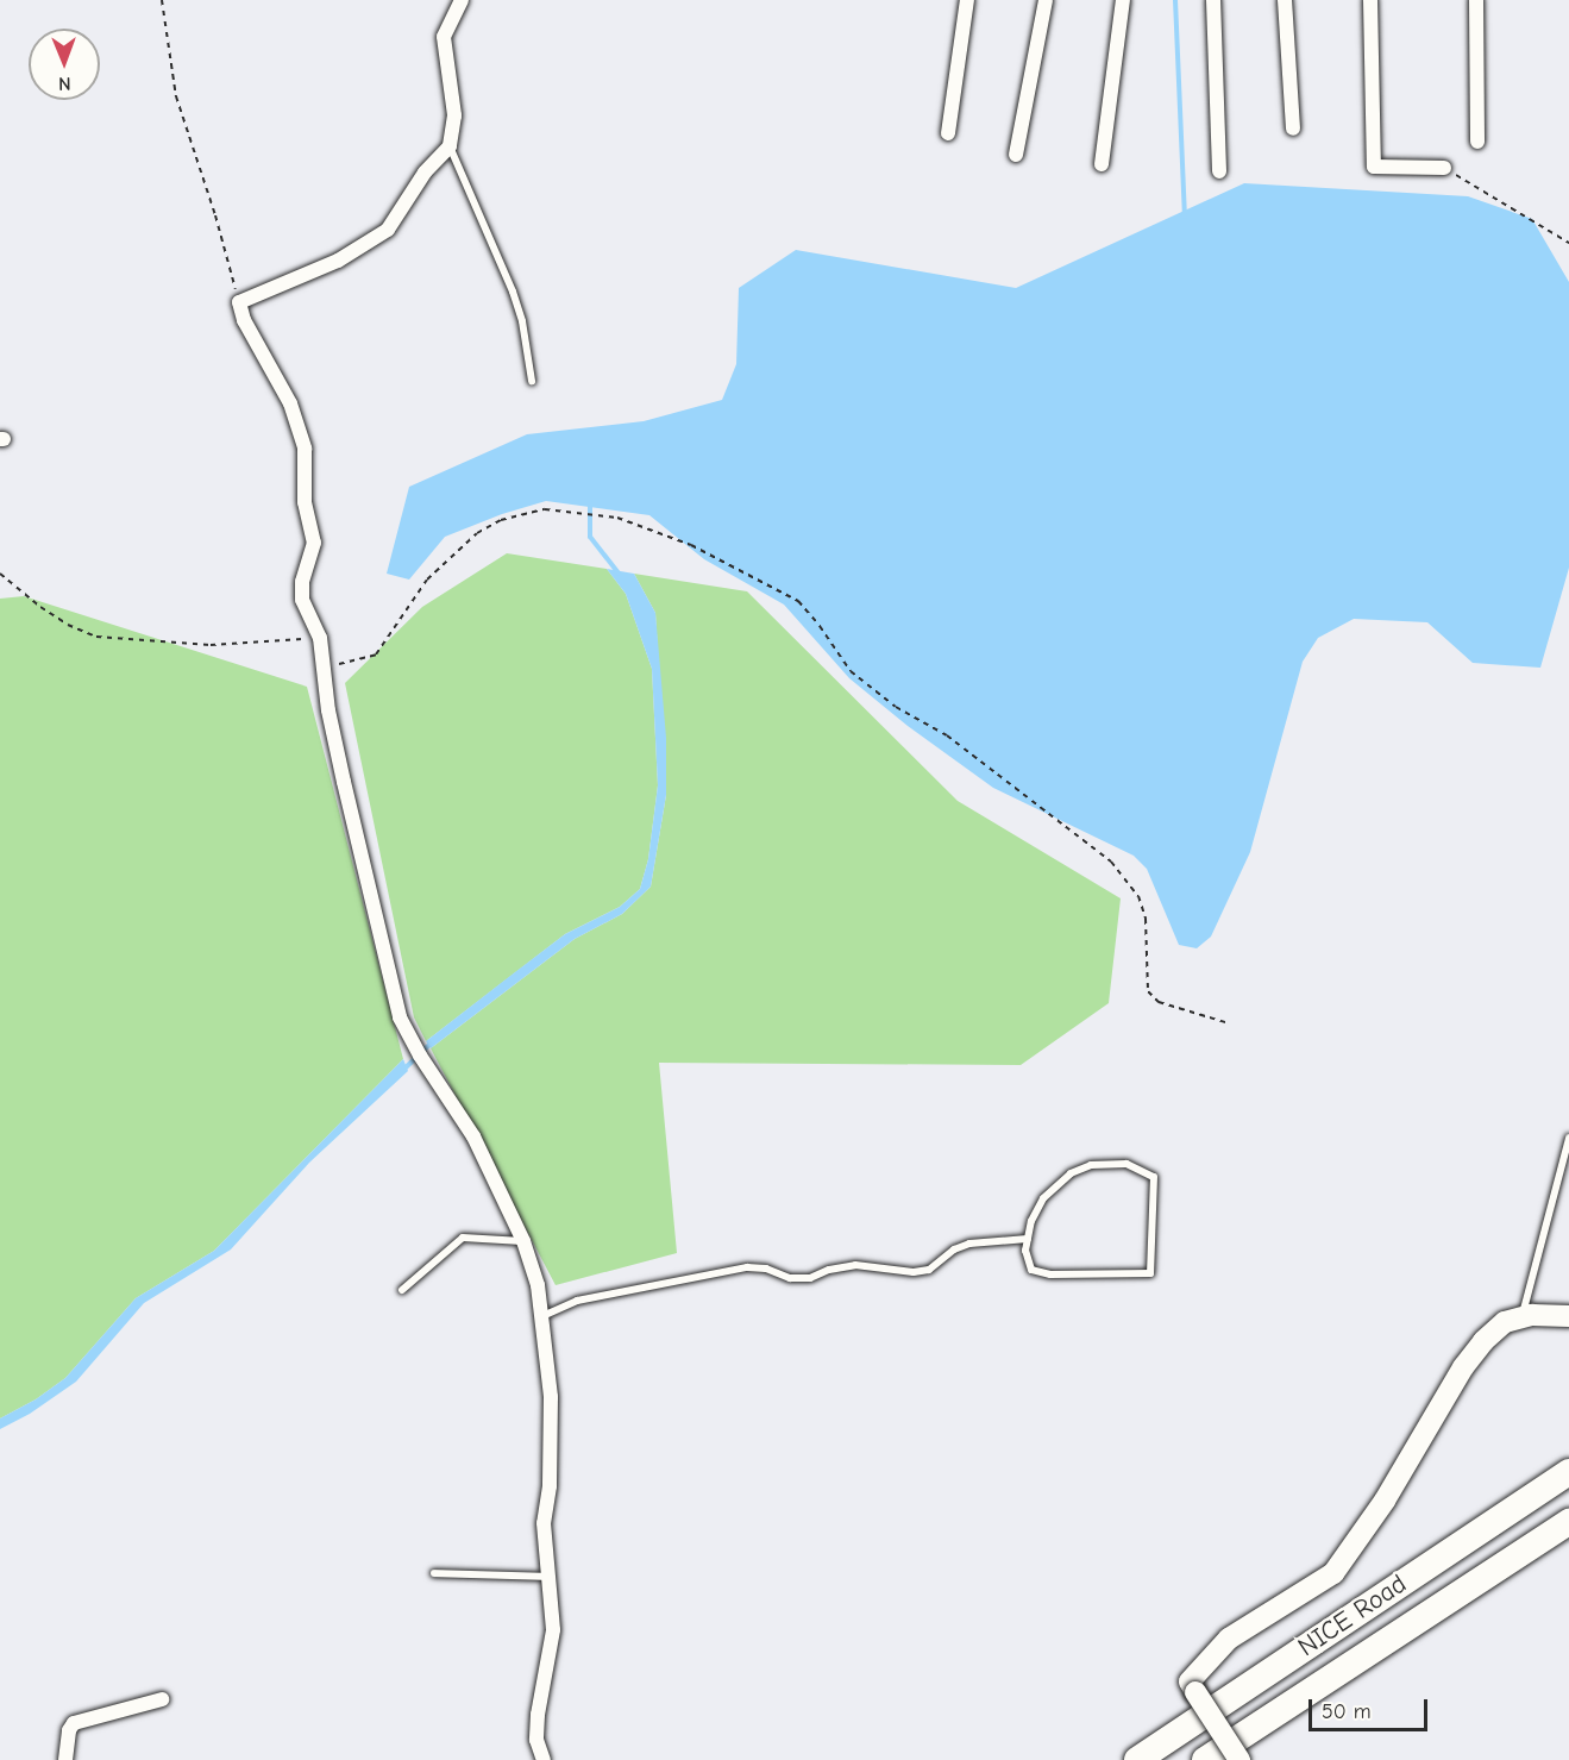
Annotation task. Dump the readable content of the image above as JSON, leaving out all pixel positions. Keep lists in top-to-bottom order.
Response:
{
  "streets": {
    "highway": ["NICE Road"]
  },
  "scale_bar": "50 m",
  "north": "bottom"
}
